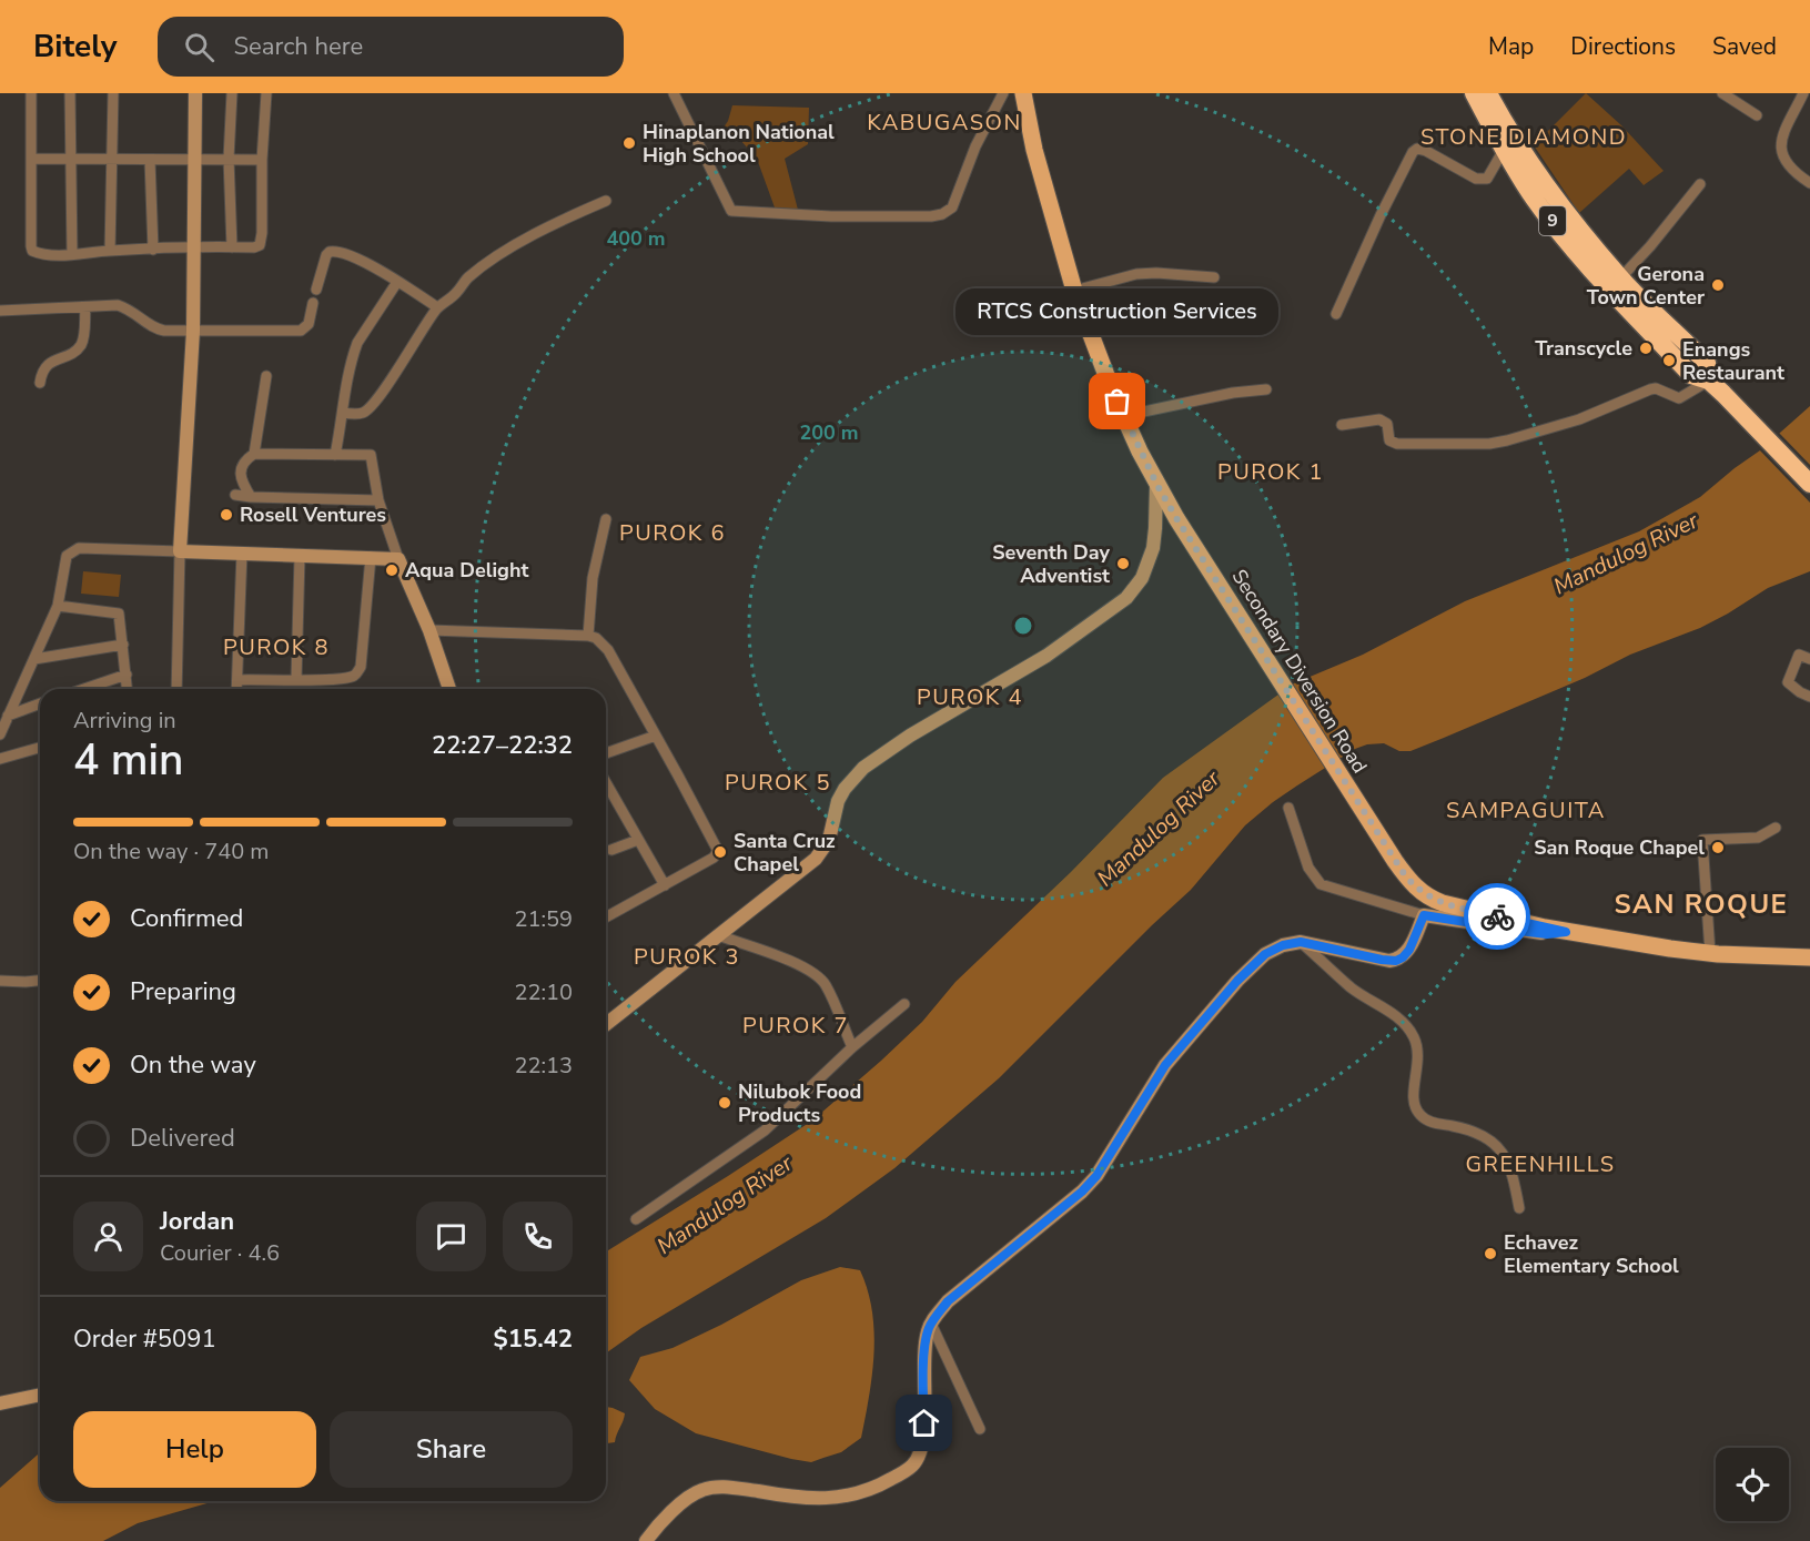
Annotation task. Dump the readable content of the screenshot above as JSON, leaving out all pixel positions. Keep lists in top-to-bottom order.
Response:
{
  "streets": {
    "highway": ["9"],
    "main road": ["Secondary Diversion Road"]
  },
  "districts": [
    "KABUGASON",
    "STONE DIAMOND",
    "PUROK 1",
    "PUROK 6",
    "PUROK 8",
    "PUROK 4",
    "PUROK 5",
    "SAMPAGUITA",
    "SAN ROQUE",
    "PUROK 3",
    "PUROK 7",
    "GREENHILLS"
  ],
  "water": ["Mandulog River"],
  "places": [
    "Hinaplanon National High School",
    "Gerona Town Center",
    "Transcycle",
    "Enangs Restaurant",
    "RTCS Construction Services",
    "Rosell Ventures",
    "Seventh Day Adventist",
    "Aqua Delight",
    "San Roque Chapel",
    "Santa Cruz Chapel",
    "Nilubok Food Products",
    "Echavez Elementary School"
  ],
  "page": {
    "header": "Bitely",
    "search": "Search here",
    "nav": ["Map", "Directions", "Saved"],
    "bubble": "RTCS Construction Services",
    "heading": ["4 min", "Arriving in", "22:27–22:32"],
    "panel": [
      "Jordan",
      "Courier · 4.6",
      "Order #5091",
      "$15.42"
    ],
    "bar": "On the way · 740 m",
    "list": [
      ["Confirmed", "21:59"],
      ["Preparing", "22:10"],
      ["On the way", "22:13"],
      "Delivered"
    ],
    "buttons": ["Help", "Share"]
  },
  "rings": ["400 m", "200 m"]
}
